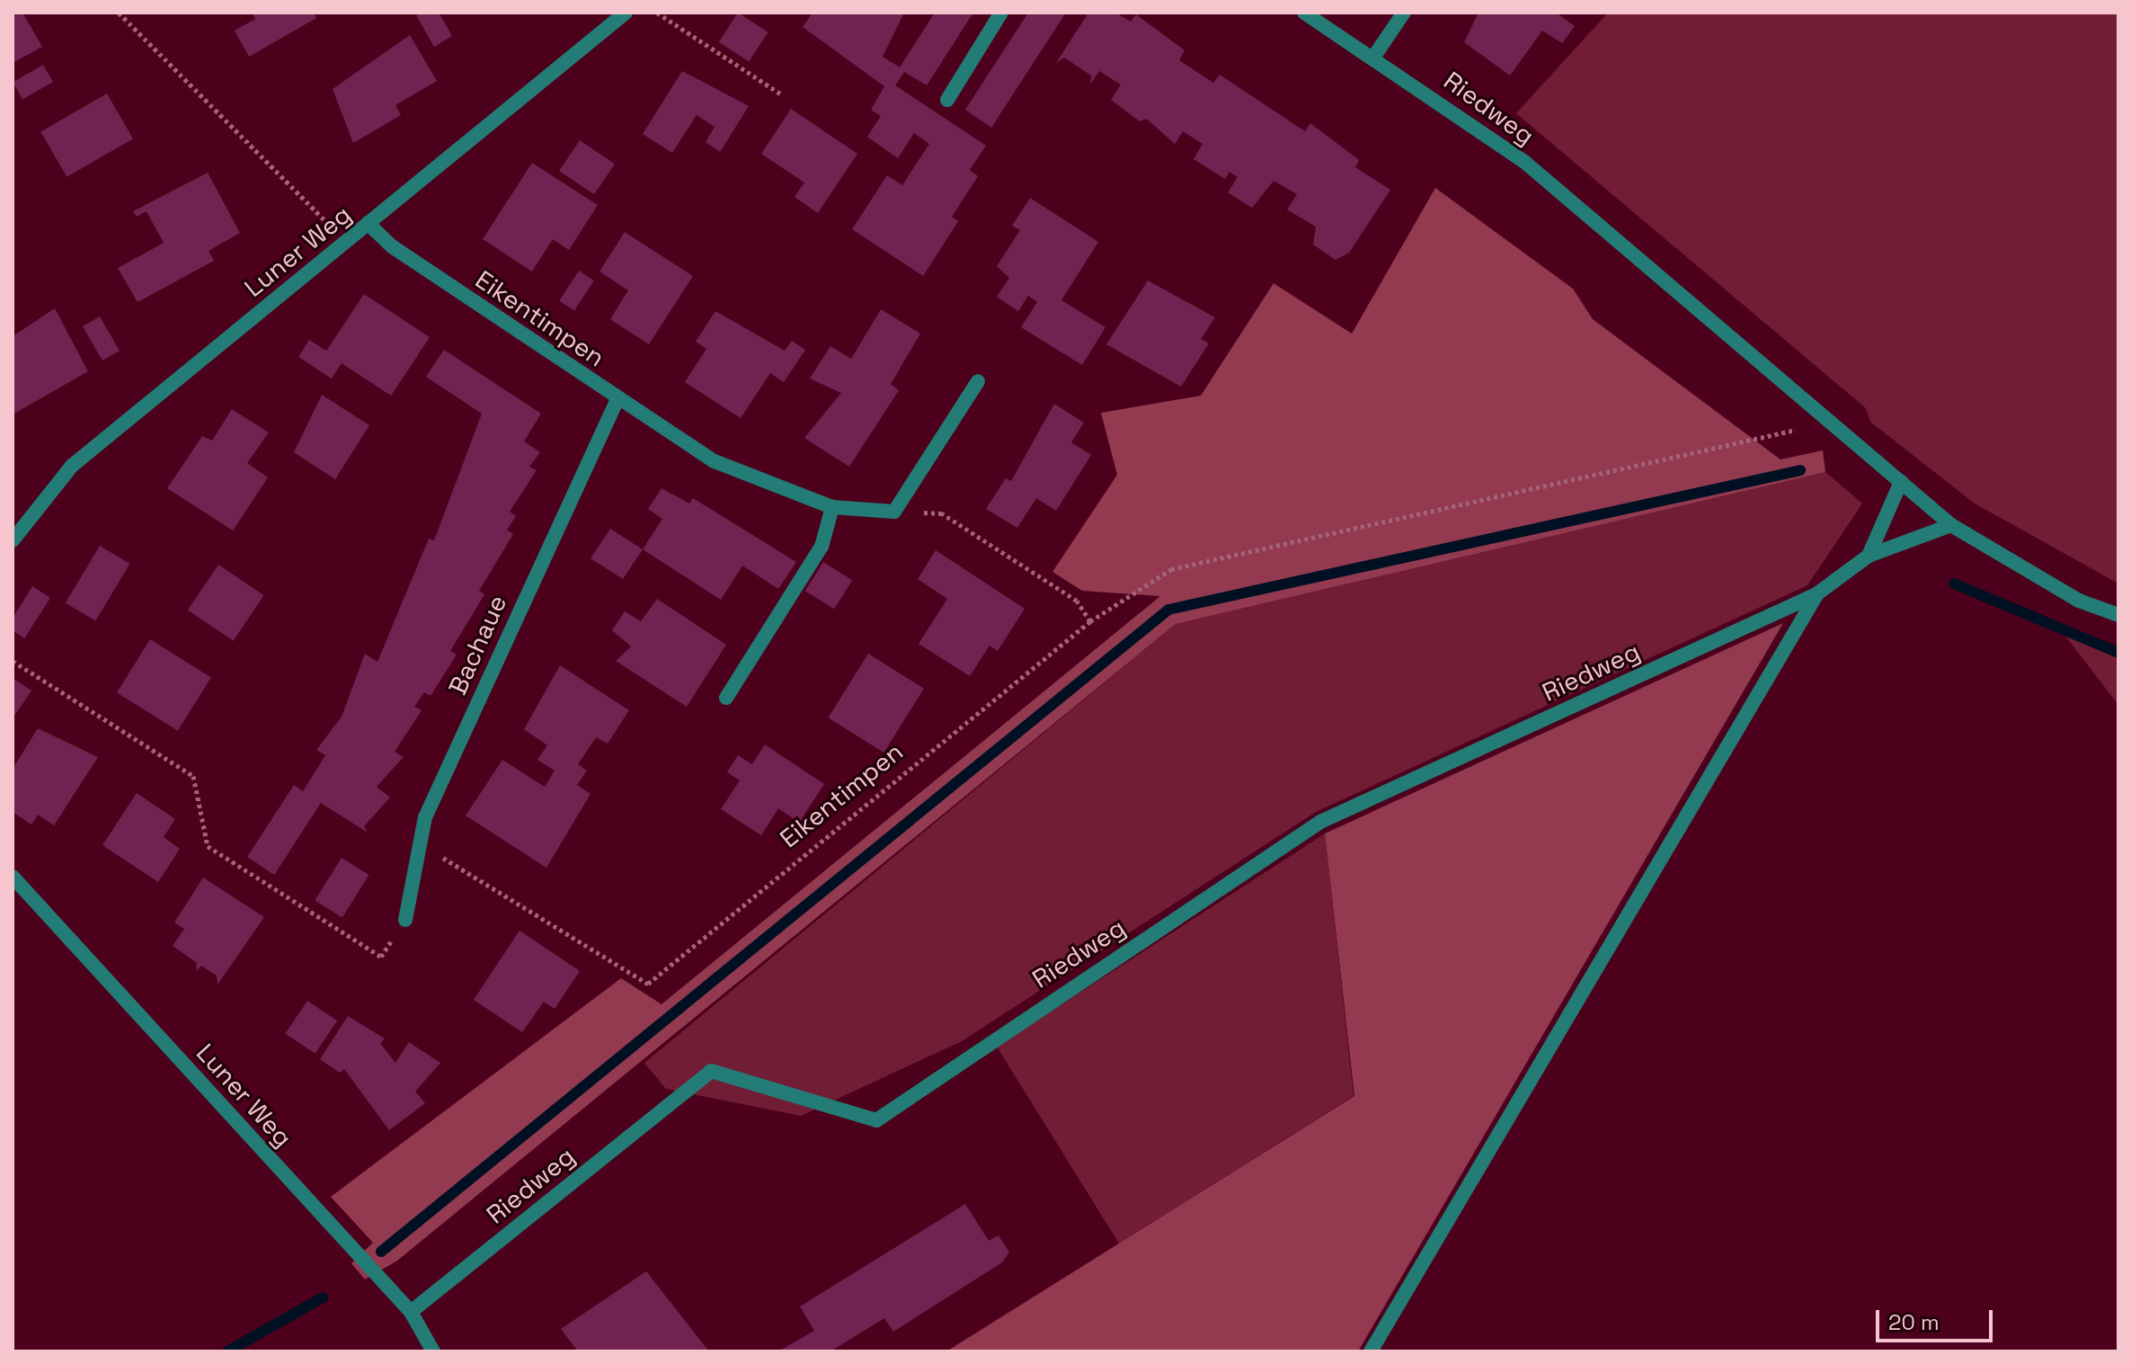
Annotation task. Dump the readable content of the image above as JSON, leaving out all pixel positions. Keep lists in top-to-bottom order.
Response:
{
  "streets": {
    "street": [
      "Riedweg",
      "Luner Weg",
      "Eikentimpen",
      "Bachaue"
    ]
  },
  "crossings": [
    ["Riedweg", "Luner Weg"],
    ["Luner Weg", "Eikentimpen"],
    ["Eikentimpen", "Bachaue"]
  ],
  "scale_bar": "20 m"
}
